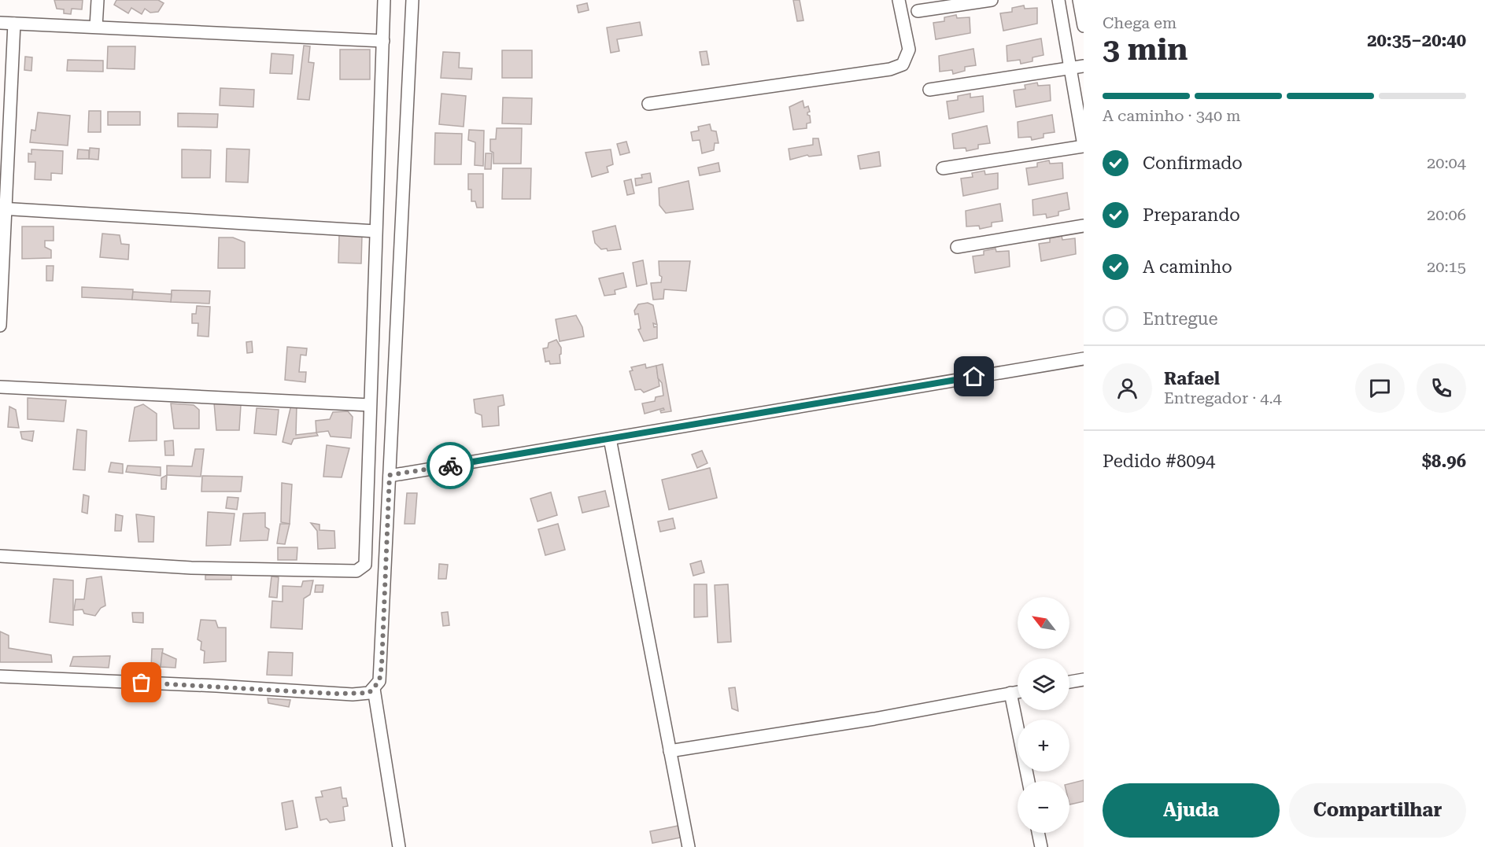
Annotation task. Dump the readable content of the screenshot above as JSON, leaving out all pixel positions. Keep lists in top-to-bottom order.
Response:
{
  "north": "top left",
  "page": {
    "heading": ["3 min", "Chega em", "20:35–20:40"],
    "panel": [
      "Rafael",
      "Entregador · 4.4",
      "Pedido #8094",
      "$8.96"
    ],
    "bar": "A caminho · 340 m",
    "list": [
      ["Confirmado", "20:04"],
      ["Preparando", "20:06"],
      ["A caminho", "20:15"],
      "Entregue"
    ],
    "map_buttons": ["+", "−"],
    "buttons": ["Ajuda", "Compartilhar"]
  }
}
